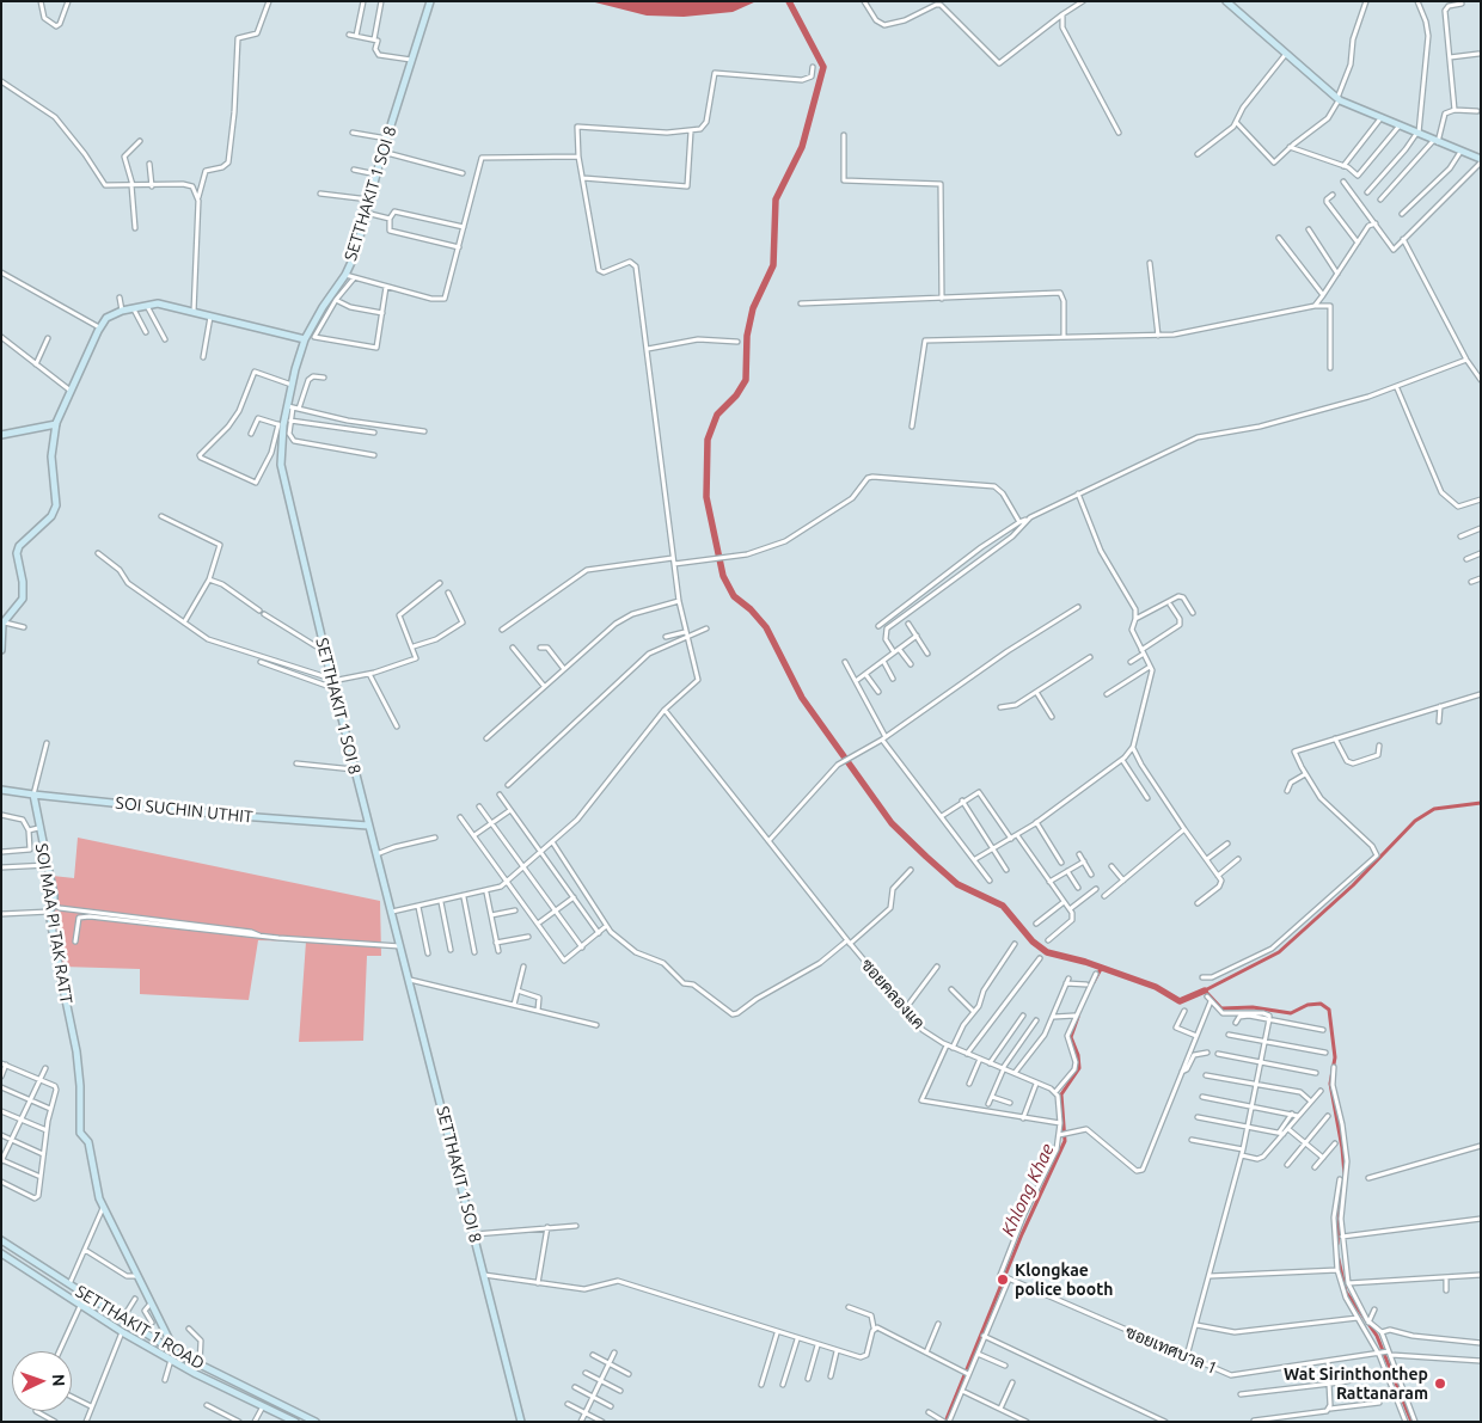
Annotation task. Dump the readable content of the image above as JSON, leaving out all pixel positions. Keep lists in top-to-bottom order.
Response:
{
  "streets": {
    "street": [
      "SETTHAKIT 1 SOI 8",
      "SOI SUCHIN UTHIT",
      "SOI MAA PI TAK RATT",
      "ซอยคลองแค",
      "SETTHAKIT 1 ROAD",
      "ซอยเทศบาล 1"
    ]
  },
  "crossings": [
    ["SETTHAKIT 1 SOI 8", "SOI SUCHIN UTHIT"],
    ["SOI SUCHIN UTHIT", "SOI MAA PI TAK RATT"],
    ["SOI MAA PI TAK RATT", "SETTHAKIT 1 ROAD"]
  ],
  "water": ["Khlong Khae"],
  "places": ["Klongkae police booth", "Wat Sirinthonthep Rattanaram"],
  "north": "right"
}
